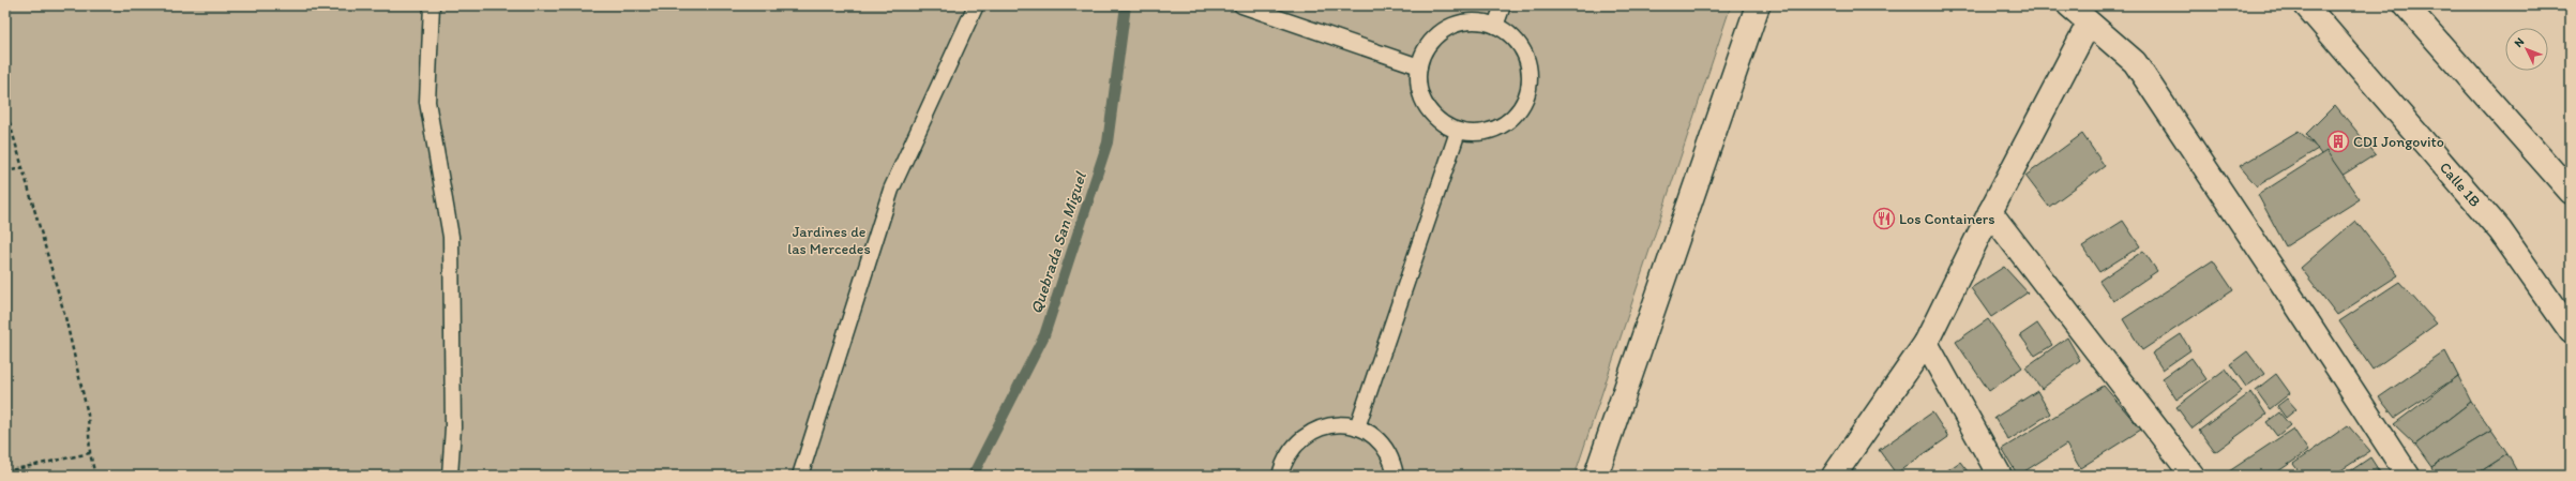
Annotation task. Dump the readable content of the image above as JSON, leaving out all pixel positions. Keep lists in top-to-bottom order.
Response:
{
  "streets": {
    "street": ["Calle 1B"]
  },
  "water": ["Quebrada San Miguel"],
  "parks": ["Jardines de las Mercedes"],
  "places": {
    "building": ["CDI Jongovito"],
    "restaurant": ["Los Containers"]
  },
  "north": "top left"
}
